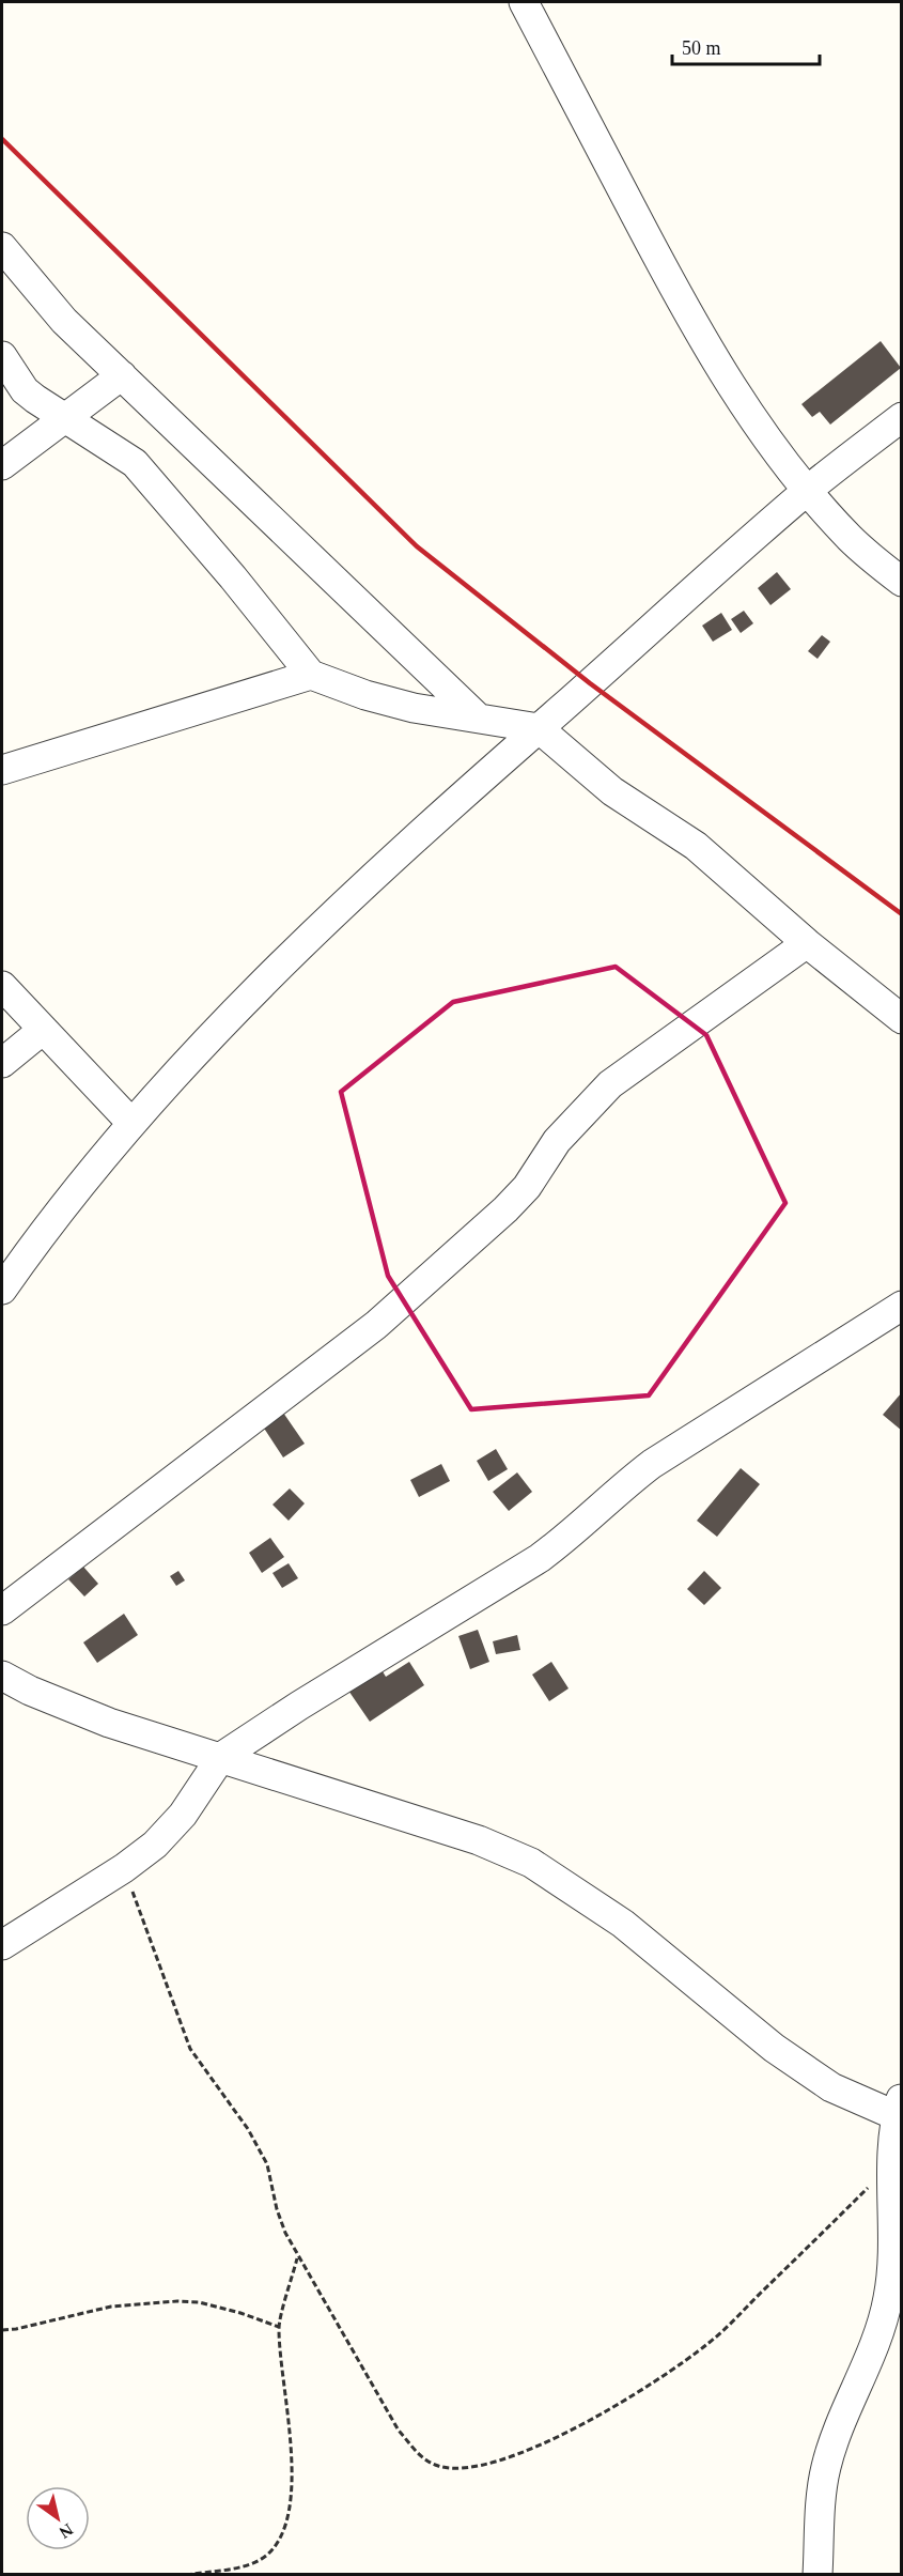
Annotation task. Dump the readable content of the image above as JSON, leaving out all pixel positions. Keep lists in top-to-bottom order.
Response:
{
  "scale_bar": "50 m",
  "north": "bottom right"
}
